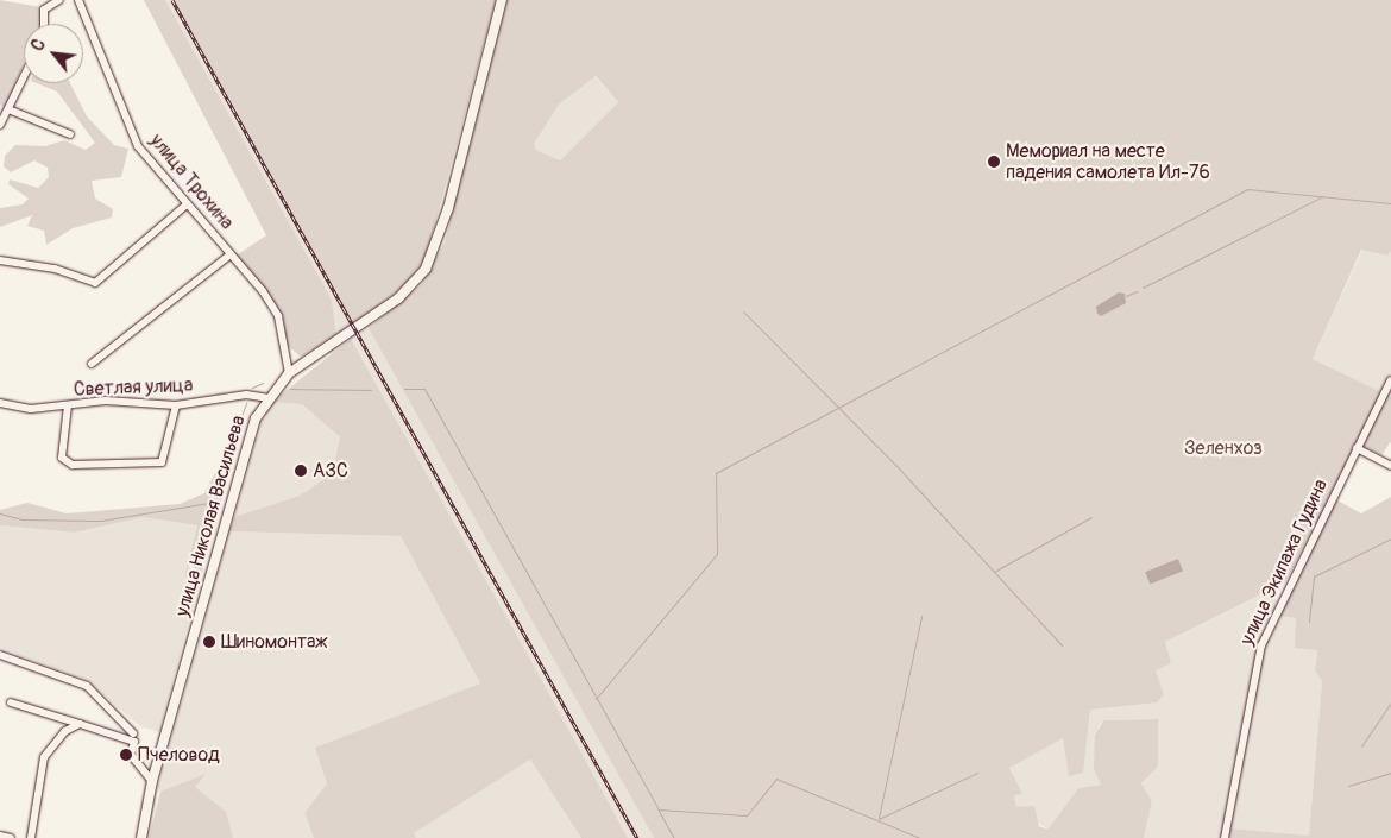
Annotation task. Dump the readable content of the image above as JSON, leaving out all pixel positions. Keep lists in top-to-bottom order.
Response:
{
  "streets": {
    "main road": ["улица Николая Васильева"],
    "street": ["улица Трохина", "Светлая улица", "улица Экипажа Гудина"]
  },
  "crossings": [
    ["улица Трохина", "улица Николая Васильева"],
    ["Светлая улица", "улица Николая Васильева"]
  ],
  "parks": ["Зеленхоз"],
  "places": [
    "Мемориал на месте падения самолета Ил-76",
    "АЗС",
    "Шиномонтаж",
    "Пчеловод"
  ],
  "north": "top left"
}
